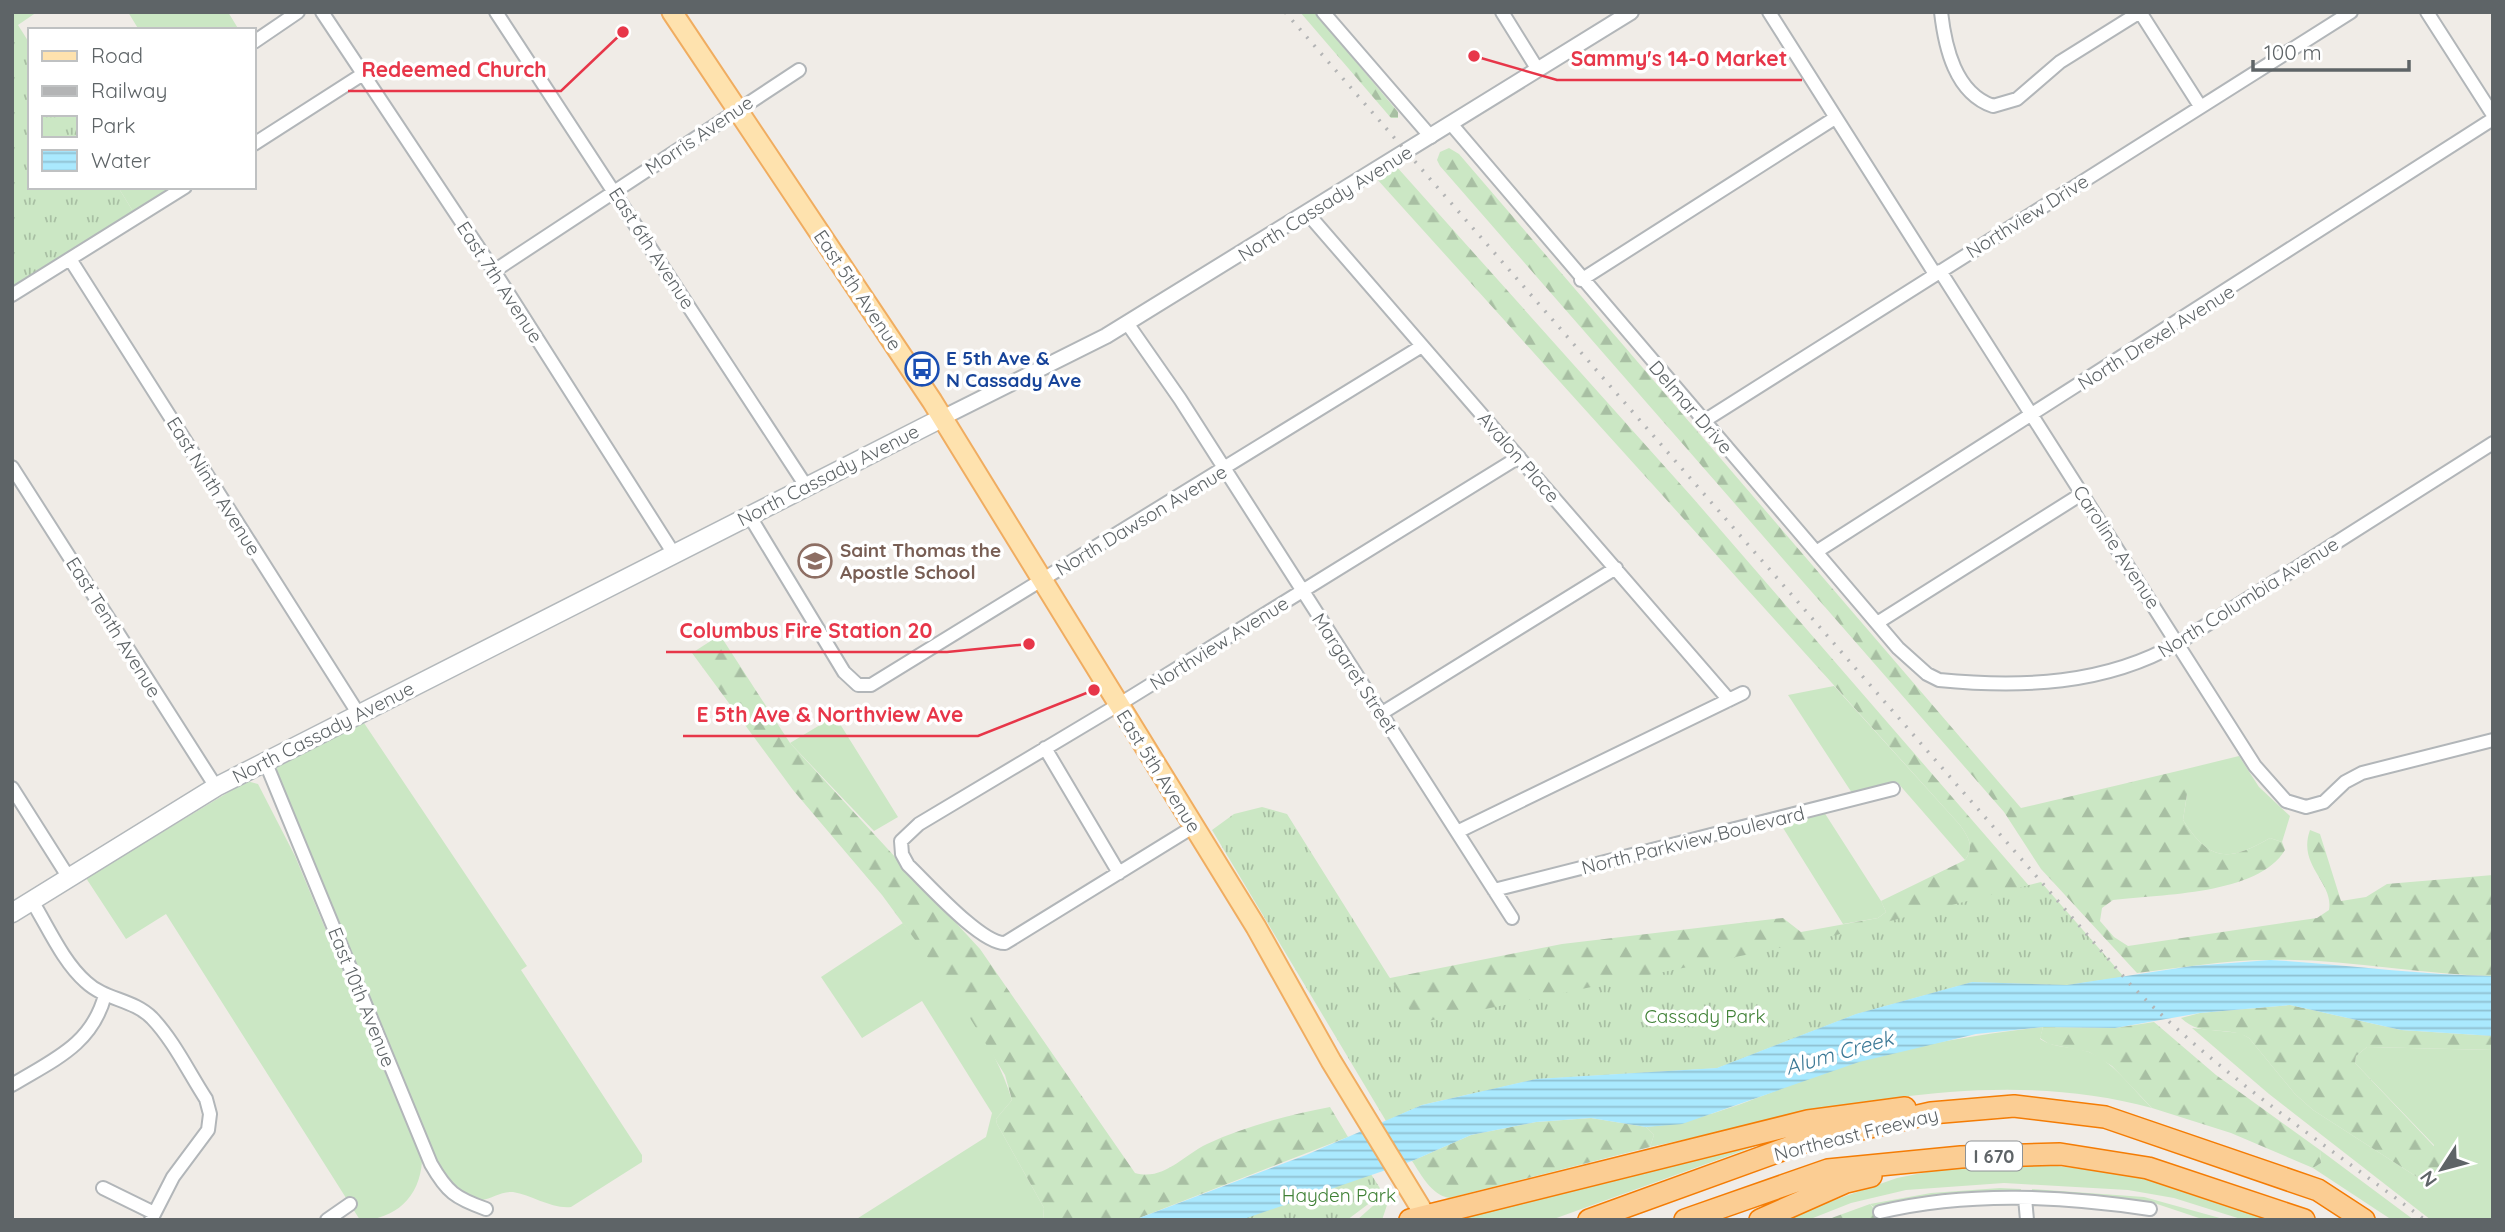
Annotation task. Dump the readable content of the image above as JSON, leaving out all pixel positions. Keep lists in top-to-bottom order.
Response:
{
  "streets": {
    "highway": ["Northeast Freeway", "I 670"],
    "main road": ["North Cassady Avenue", "East 5th Avenue"],
    "street": [
      "Morris Avenue",
      "Northview Drive",
      "East 6th Avenue",
      "East 7th Avenue",
      "North Drexel Avenue",
      "Delmar Drive",
      "Avalon Place",
      "East Ninth Avenue",
      "North Dawson Avenue",
      "Caroline Avenue",
      "North Columbia Avenue",
      "East Tenth Avenue",
      "Northview Avenue",
      "Margaret Street",
      "North Parkview Boulevard",
      "East 10th Avenue"
    ]
  },
  "crossings": [
    ["Morris Avenue", "East 6th Avenue"],
    ["Morris Avenue", "East 7th Avenue"],
    ["Morris Avenue", "East 5th Avenue"],
    ["North Cassady Avenue", "East 6th Avenue"],
    ["North Cassady Avenue", "East 7th Avenue"],
    ["North Cassady Avenue", "East 5th Avenue"],
    ["North Cassady Avenue", "Delmar Drive"],
    ["North Cassady Avenue", "Avalon Place"],
    ["North Cassady Avenue", "East Ninth Avenue"],
    ["North Cassady Avenue", "North Dawson Avenue"],
    ["North Cassady Avenue", "East Tenth Avenue"],
    ["North Cassady Avenue", "Margaret Street"],
    ["North Cassady Avenue", "East 10th Avenue"],
    ["Northview Drive", "Delmar Drive"],
    ["Northview Drive", "Caroline Avenue"],
    ["East 5th Avenue", "North Dawson Avenue"],
    ["East 5th Avenue", "Northview Avenue"],
    ["North Drexel Avenue", "Delmar Drive"],
    ["North Drexel Avenue", "Caroline Avenue"],
    ["Delmar Drive", "North Columbia Avenue"],
    ["Avalon Place", "North Dawson Avenue"],
    ["Avalon Place", "Northview Avenue"],
    ["North Dawson Avenue", "Margaret Street"],
    ["Caroline Avenue", "North Columbia Avenue"],
    ["Northview Avenue", "Margaret Street"],
    ["Margaret Street", "North Parkview Boulevard"]
  ],
  "water": ["Alum Creek"],
  "parks": ["Cassady Park", "Hayden Park"],
  "places": {
    "other": [
      "Redeemed Church",
      "Sammy's 14-0 Market",
      "Columbus Fire Station 20",
      "E 5th Ave & Northview Ave"
    ],
    "bus stop": ["E 5th Ave & N Cassady Ave"],
    "school or university": ["Saint Thomas the Apostle School"]
  },
  "legend": [
    "Road",
    "Railway",
    "Park",
    "Water"
  ],
  "scale_bar": "100 m",
  "north": "bottom left"
}
